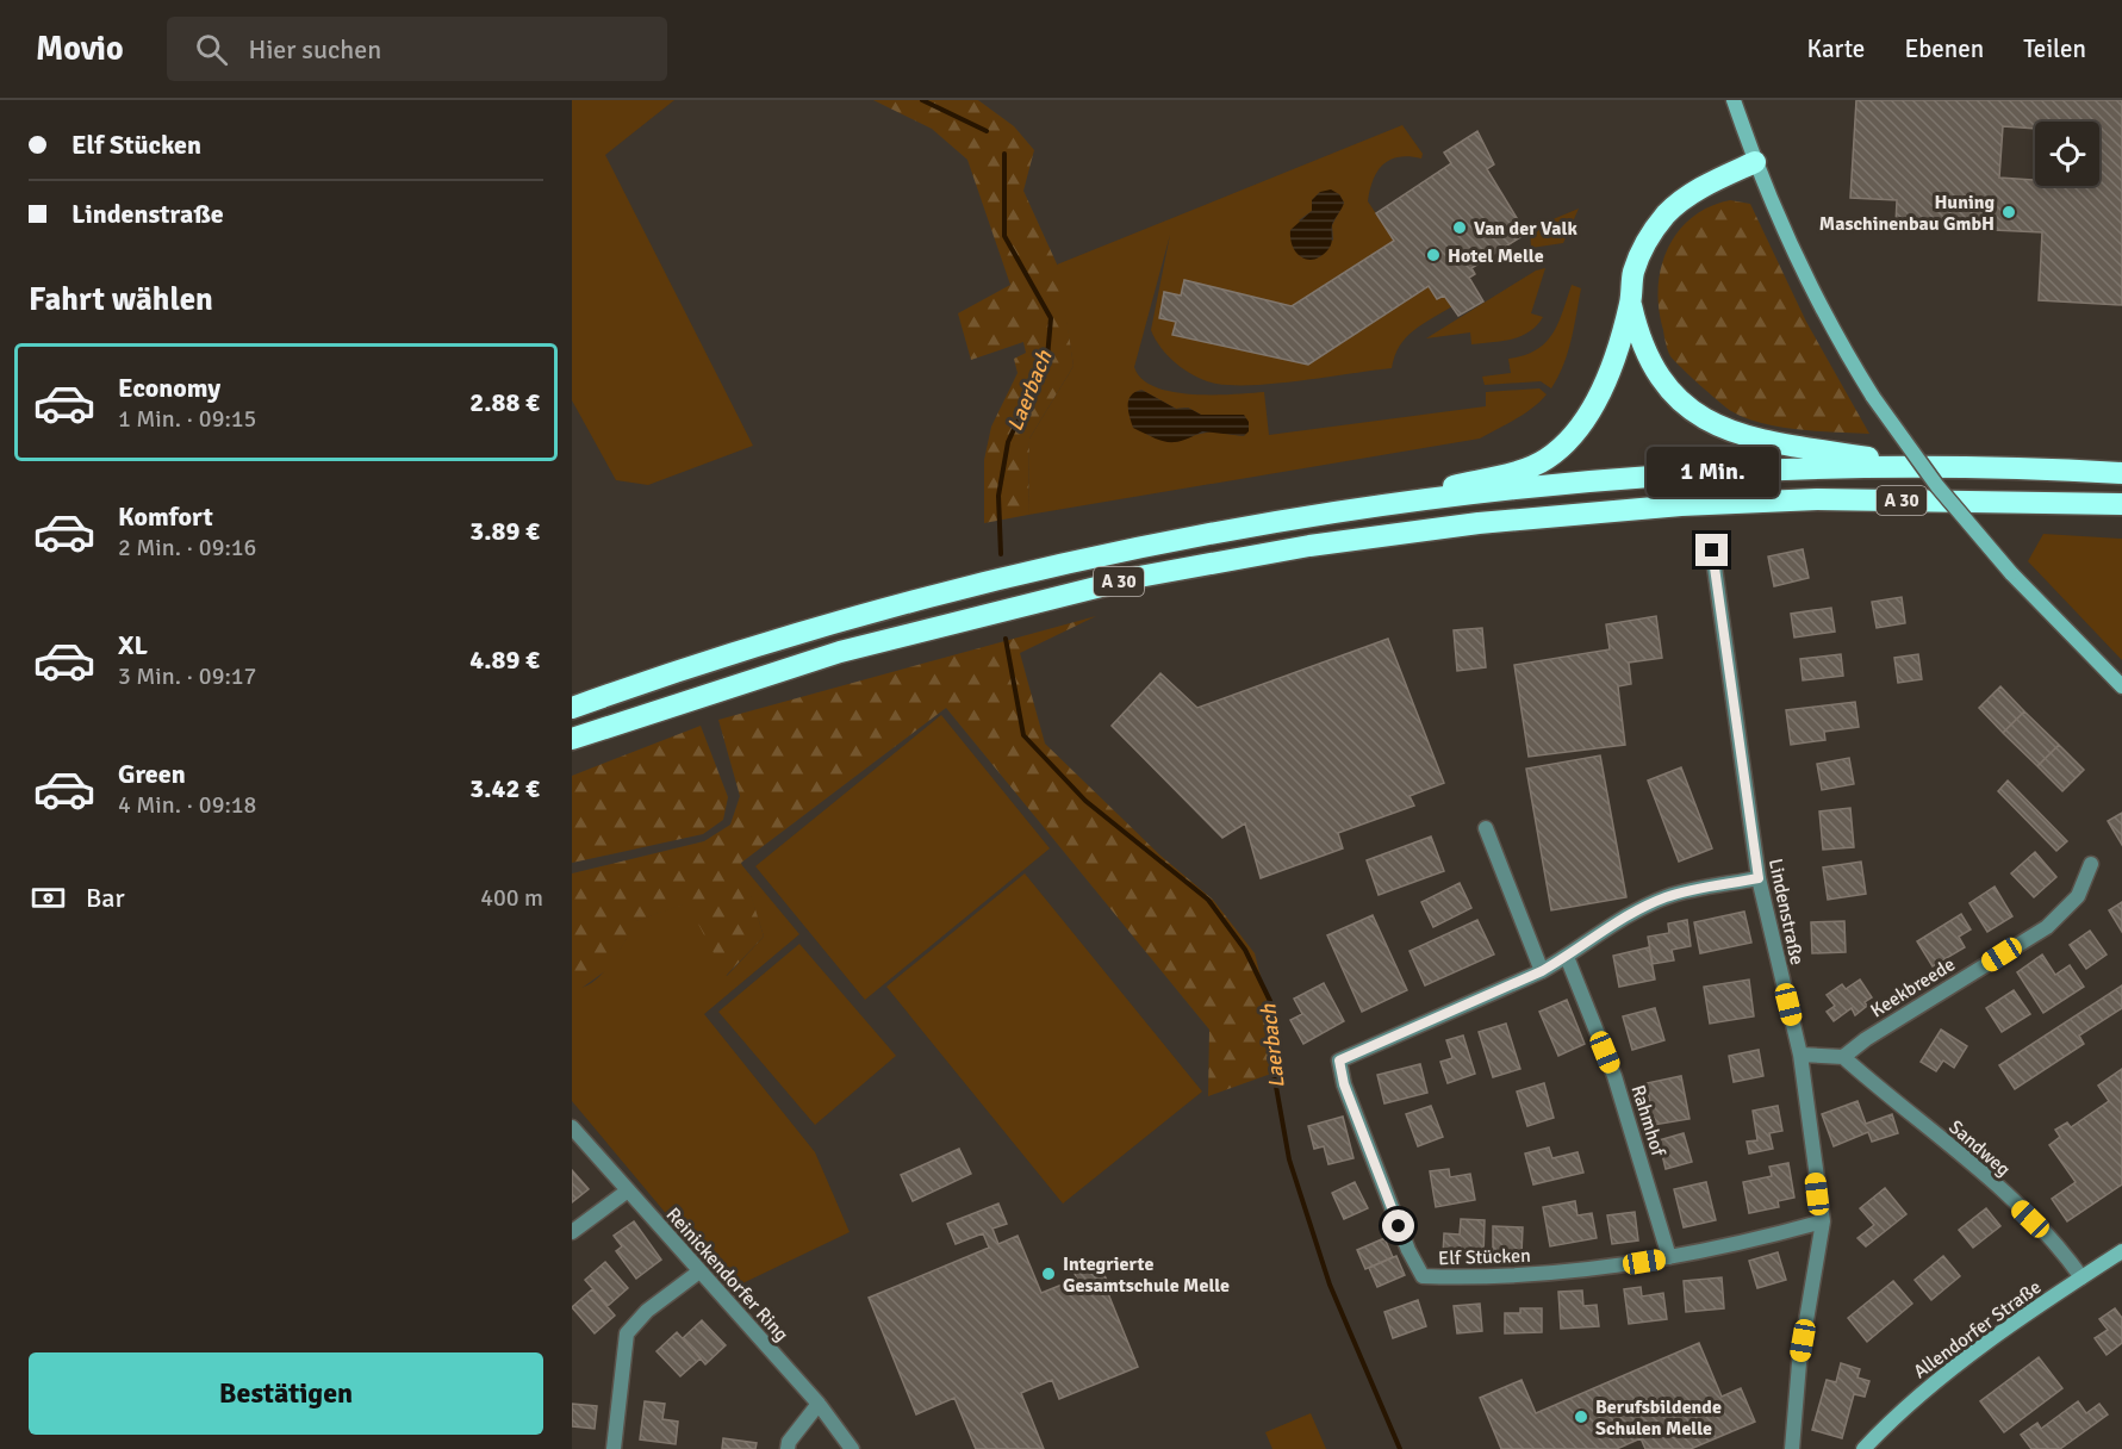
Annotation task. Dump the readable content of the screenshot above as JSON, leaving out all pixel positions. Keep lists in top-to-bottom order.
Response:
{
  "streets": {
    "highway": ["A 30"],
    "main road": ["Allendorfer Straße"],
    "street": [
      "Lindenstraße",
      "Keekbreede",
      "Rahmhof",
      "Sandweg",
      "Elf Stücken",
      "Reinickendorfer Ring"
    ]
  },
  "crossings": [
    ["Lindenstraße", "Elf Stücken"],
    ["Keekbreede", "Sandweg"],
    ["Rahmhof", "Elf Stücken"],
    ["Sandweg", "Allendorfer Straße"]
  ],
  "water": ["Laerbach"],
  "places": [
    "Huning Maschinenbau GmbH",
    "Van der Valk",
    "Hotel Melle",
    "Integrierte Gesamtschule Melle",
    "Berufsbildende Schulen Melle"
  ],
  "page": {
    "header": "Movio",
    "search": "Hier suchen",
    "nav": ["Karte", "Ebenen", "Teilen"],
    "banner": ["Elf Stücken", "Lindenstraße"],
    "heading": "Fahrt wählen",
    "list": [
      {
        "name": "Economy",
        "note": "1 Min. · 09:15",
        "value": "2.88 €"
      },
      {
        "name": "Komfort",
        "note": "2 Min. · 09:16",
        "value": "3.89 €"
      },
      {
        "name": "XL",
        "note": "3 Min. · 09:17",
        "value": "4.89 €"
      },
      {
        "name": "Green",
        "note": "4 Min. · 09:18",
        "value": "3.42 €"
      }
    ],
    "bubble": "1 Min.",
    "pay": ["Bar", "400 m"],
    "buttons": "Bestätigen"
  }
}
